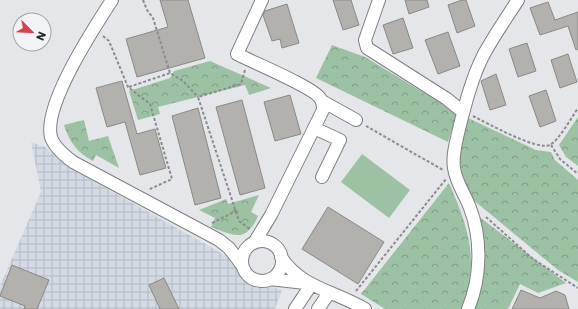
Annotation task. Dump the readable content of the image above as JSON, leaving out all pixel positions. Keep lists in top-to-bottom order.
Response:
{
  "north": "bottom right"
}
